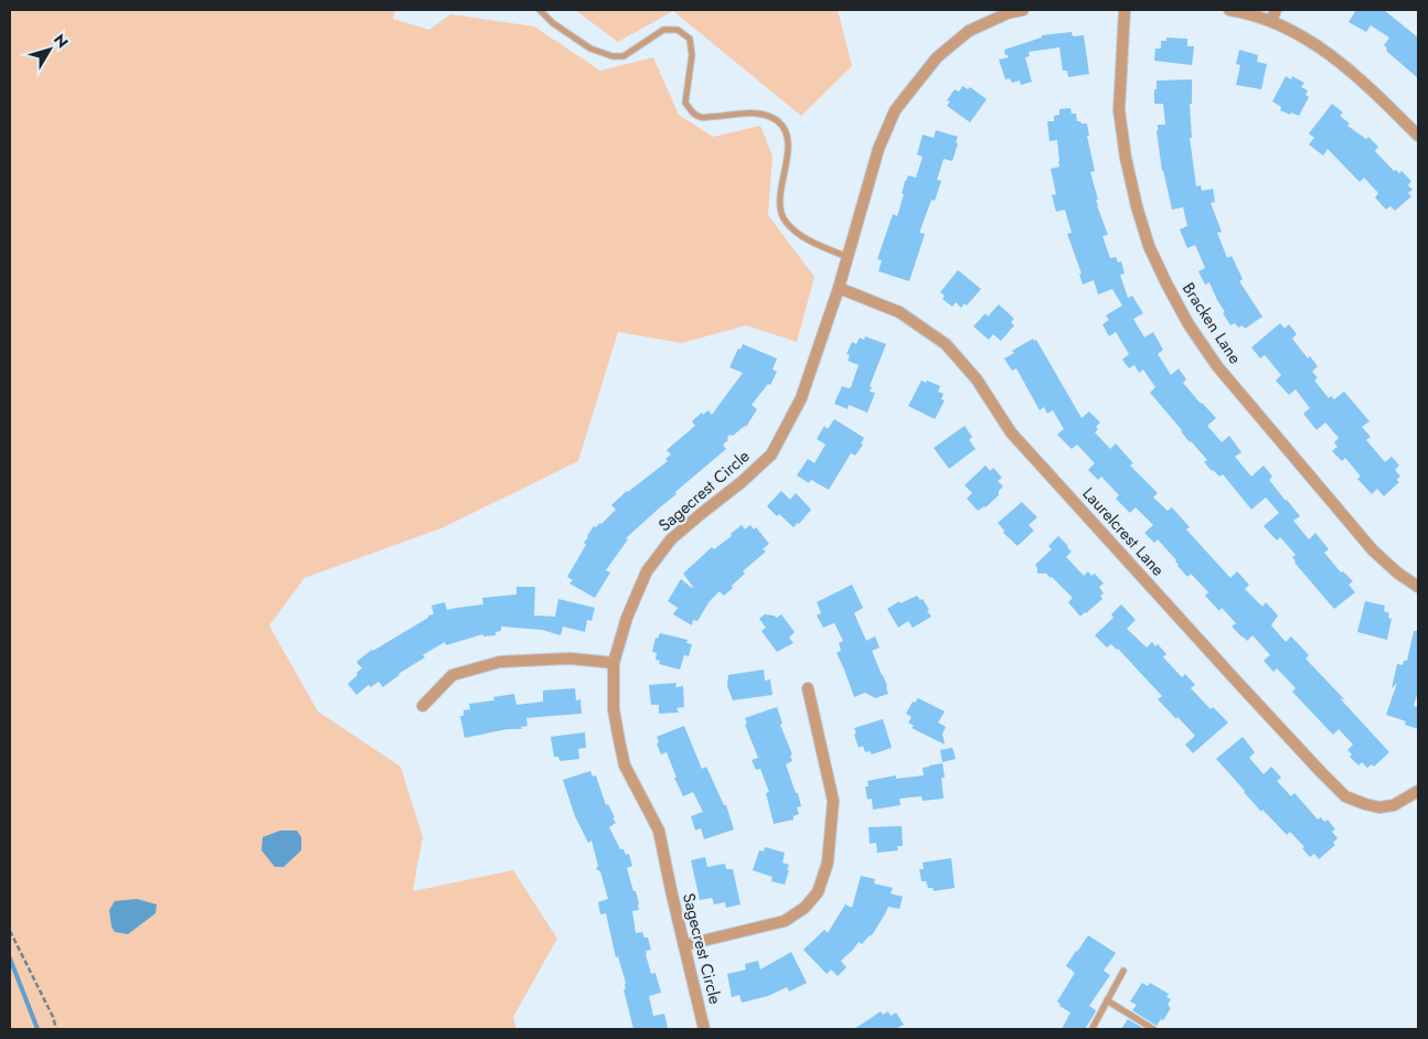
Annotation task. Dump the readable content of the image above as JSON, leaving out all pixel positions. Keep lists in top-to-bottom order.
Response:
{
  "streets": {
    "street": ["Bracken Lane", "Sagecrest Circle", "Laurelcrest Lane"]
  },
  "crossings": [
    ["Sagecrest Circle", "Laurelcrest Lane"]
  ],
  "north": "top right"
}
